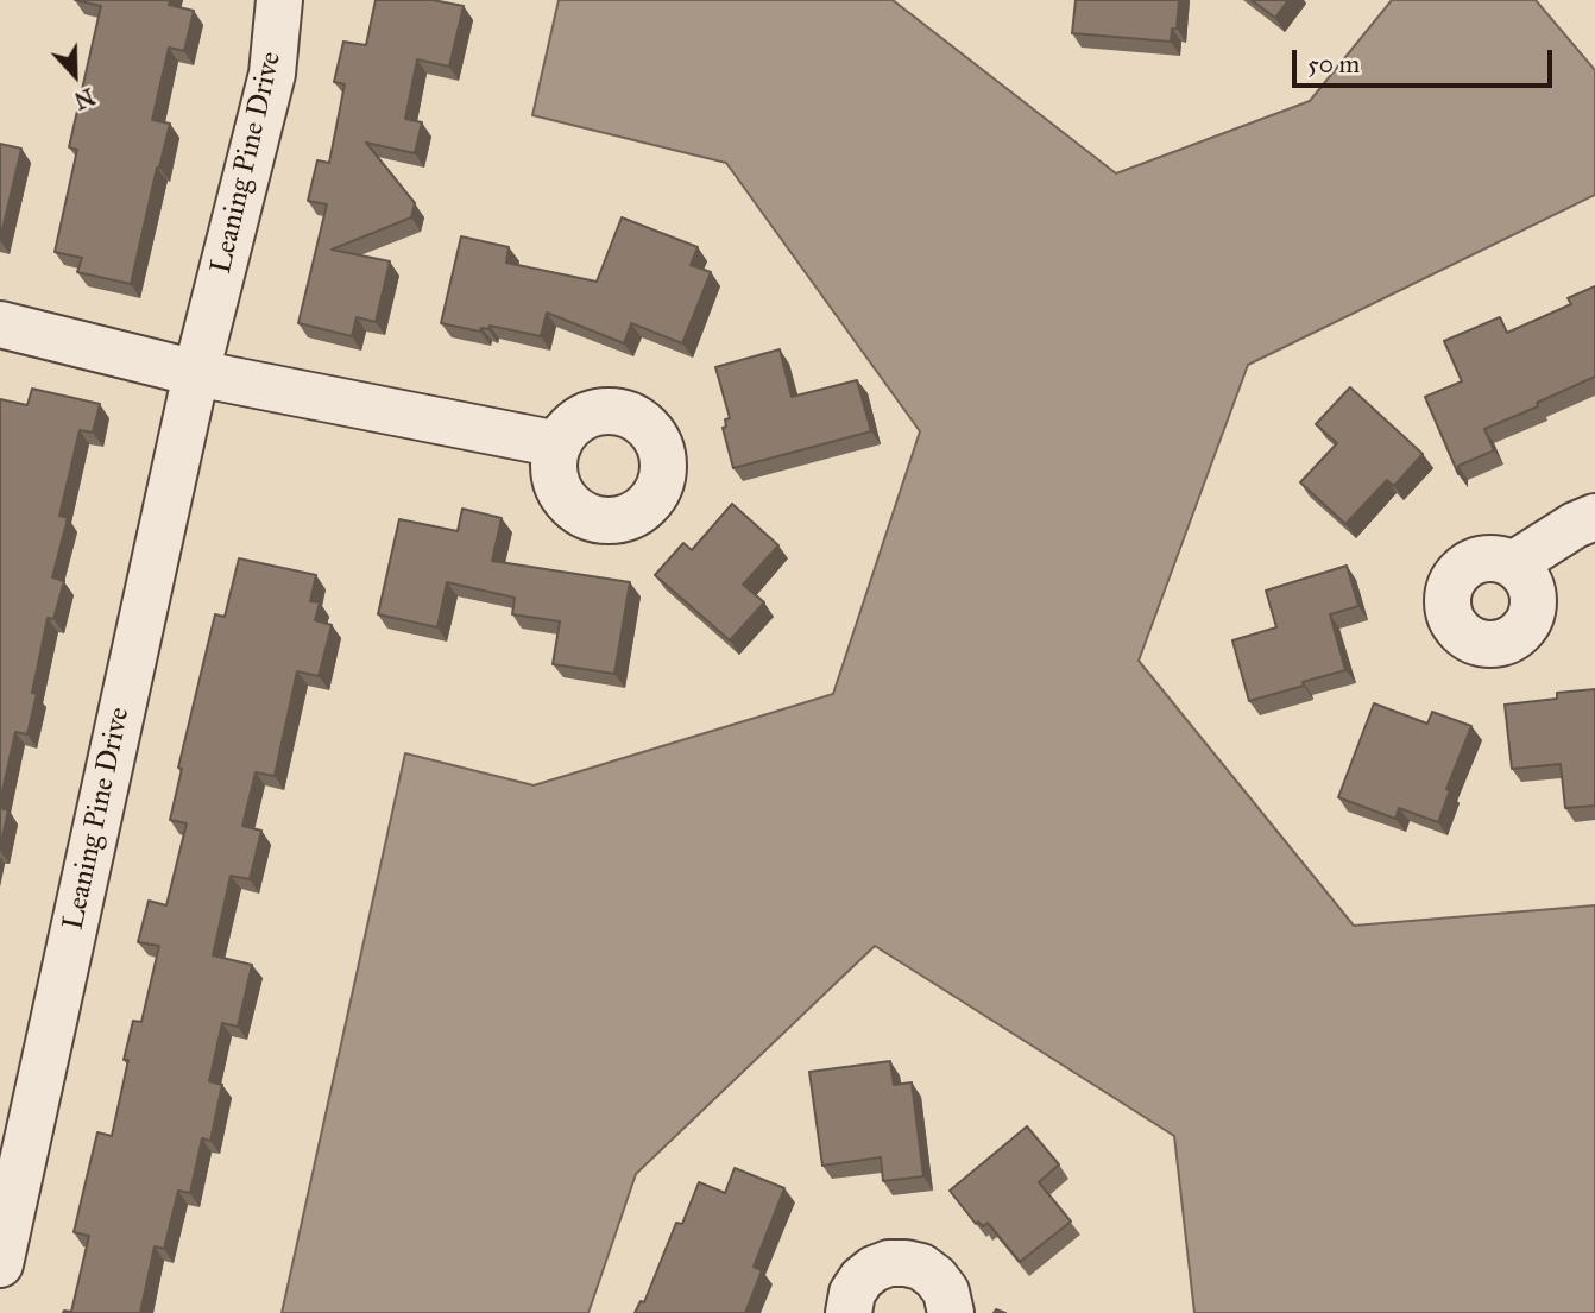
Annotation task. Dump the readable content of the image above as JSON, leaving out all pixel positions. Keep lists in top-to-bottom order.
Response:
{
  "streets": {
    "street": ["Leaning Pine Drive"]
  },
  "scale_bar": "50 m",
  "north": "bottom"
}
